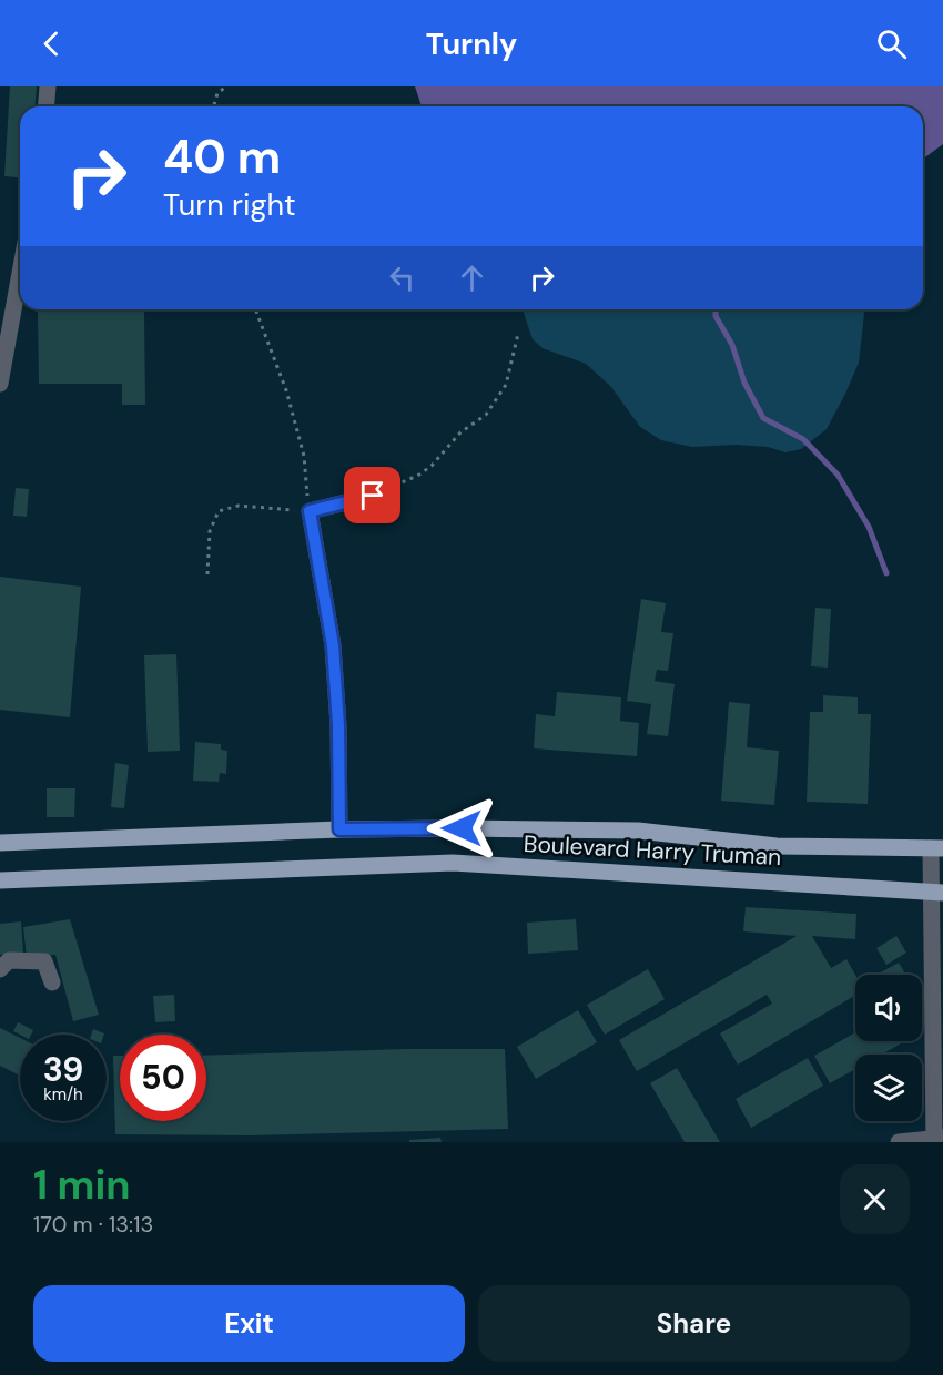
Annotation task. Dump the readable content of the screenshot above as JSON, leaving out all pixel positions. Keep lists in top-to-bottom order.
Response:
{
  "streets": {
    "main road": ["Boulevard Harry Truman"]
  },
  "page": {
    "header": "Turnly",
    "turn": ["40 m", "Turn right"],
    "speed": "39 km/h",
    "limit": "50",
    "heading": ["1 min", "170 m · 13:13"],
    "buttons": ["Exit", "Share"]
  }
}
